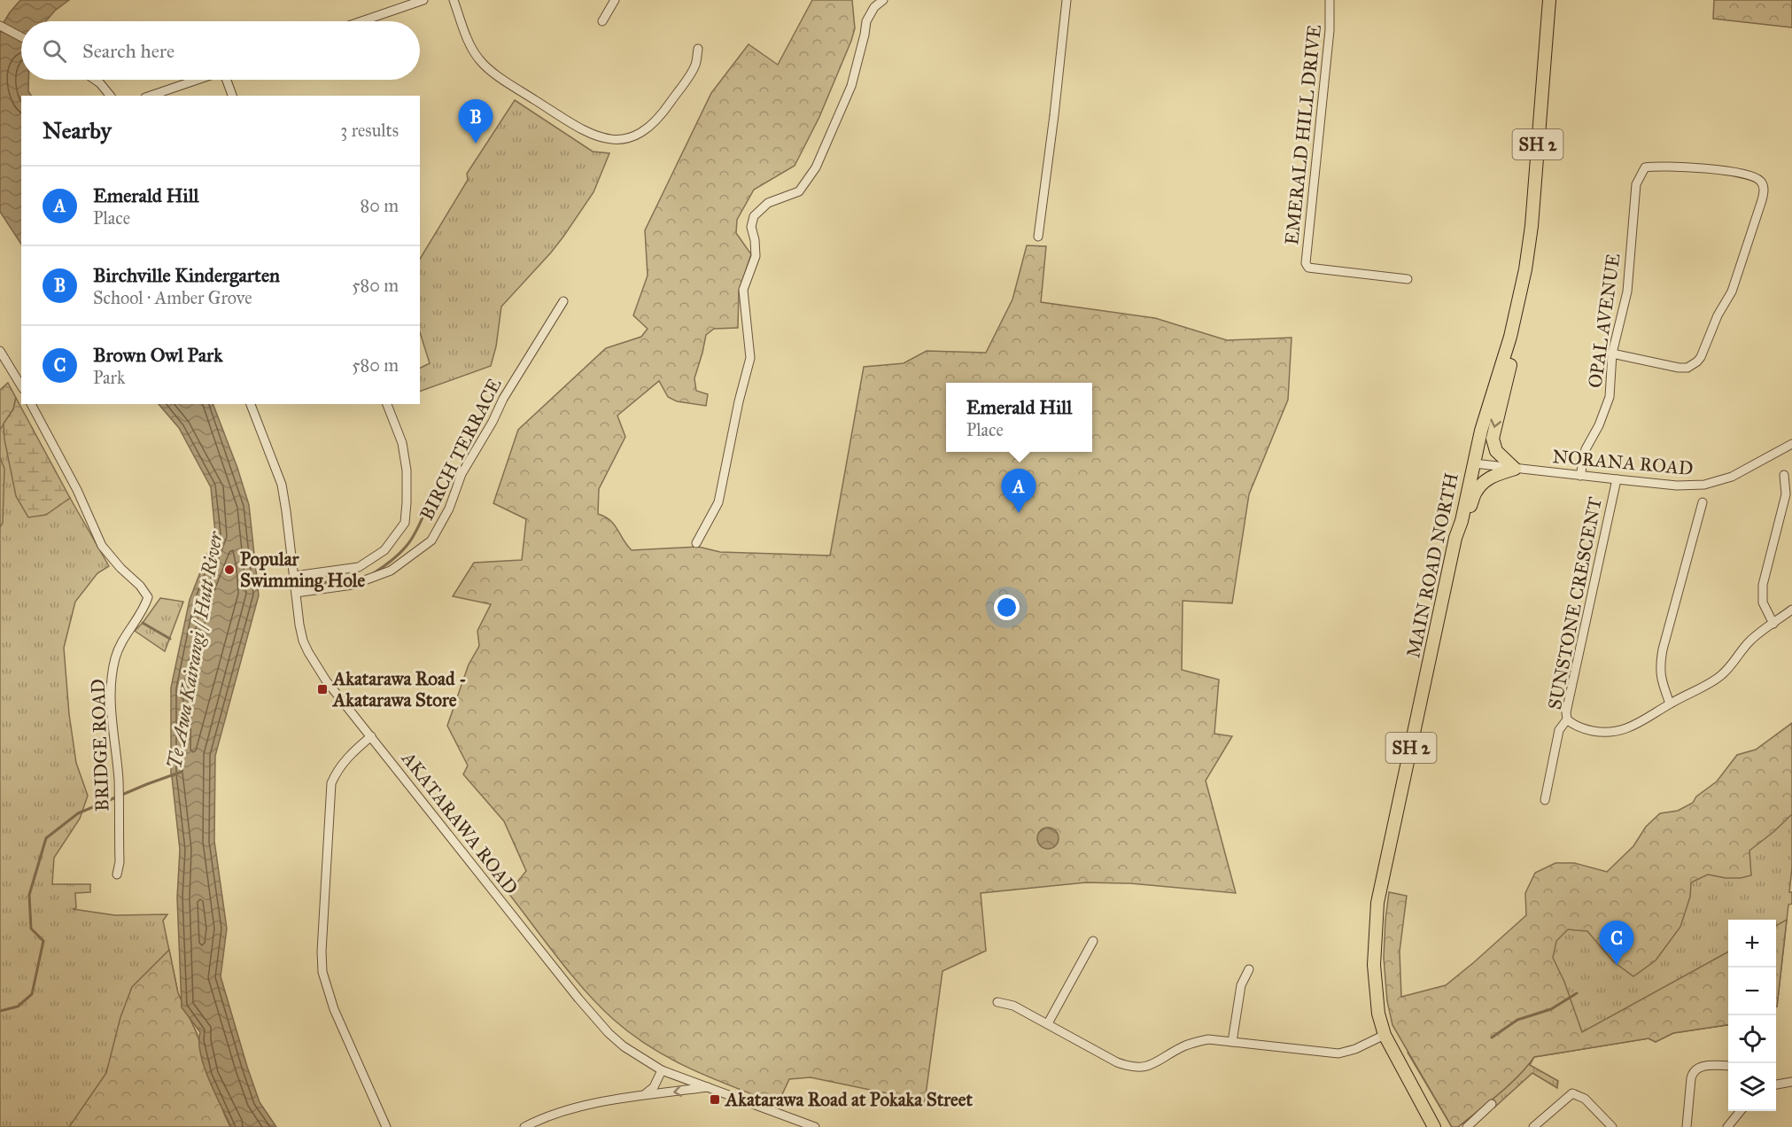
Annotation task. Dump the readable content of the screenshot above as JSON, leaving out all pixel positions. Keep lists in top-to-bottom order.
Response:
{
  "streets": {
    "highway": ["SH 2", "MAIN ROAD NORTH"],
    "street": [
      "EMERALD HILL DRIVE",
      "OPAL AVENUE",
      "BIRCH TERRACE",
      "NORANA ROAD",
      "SUNSTONE CRESCENT",
      "BRIDGE ROAD",
      "AKATARAWA ROAD"
    ]
  },
  "crossings": [
    ["OPAL AVENUE", "NORANA ROAD"],
    ["BIRCH TERRACE", "AKATARAWA ROAD"],
    ["NORANA ROAD", "MAIN ROAD NORTH"],
    ["NORANA ROAD", "SUNSTONE CRESCENT"]
  ],
  "water": ["Te Awa Kairangi / Hutt River"],
  "places": {
    "other": ["Popular Swimming Hole"],
    "transit": ["Akatarawa Road - Akatarawa Store", "Akatarawa Road at Pokaka Street"]
  },
  "page": {
    "search": "Search here",
    "heading": ["Nearby", "3 results"],
    "pins": ["B", "A", "C"],
    "list": [
      {
        "mark": "A",
        "name": "Emerald Hill",
        "note": "Place",
        "value": "80 m"
      },
      {
        "mark": "B",
        "name": "Birchville Kindergarten",
        "note": "School · Amber Grove",
        "value": "580 m"
      },
      {
        "mark": "C",
        "name": "Brown Owl Park",
        "note": "Park",
        "value": "580 m"
      }
    ],
    "popup": ["Emerald Hill", "Place"],
    "map_buttons": ["+", "−"]
  }
}
